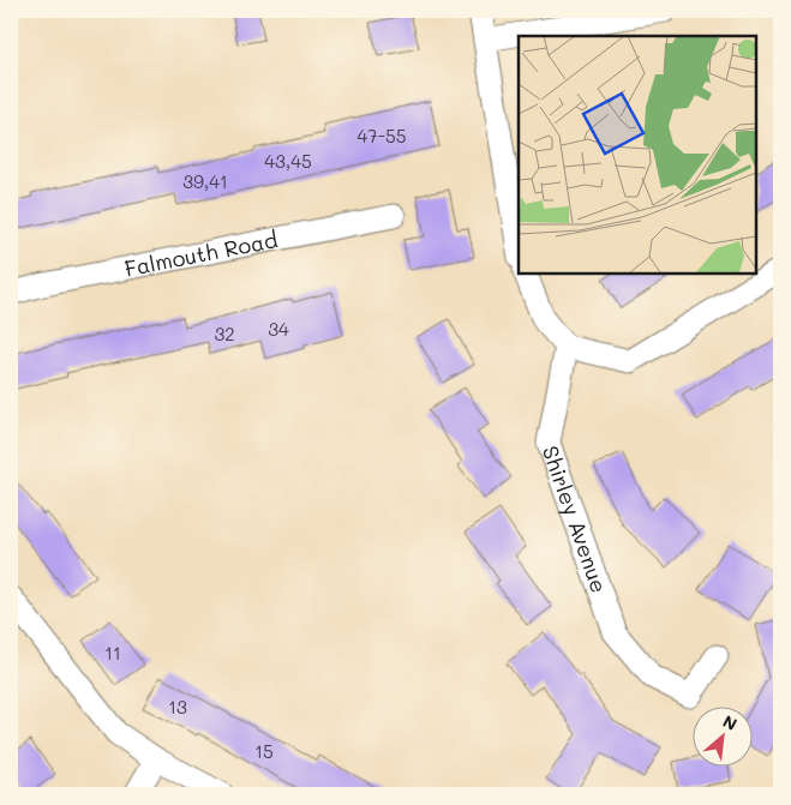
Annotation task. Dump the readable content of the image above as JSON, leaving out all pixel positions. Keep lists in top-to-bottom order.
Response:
{
  "streets": {
    "street": ["Falmouth Road", "Shirley Avenue"]
  },
  "house_numbers": [
    "47-55",
    "43,45",
    "39,41",
    "34",
    "32",
    "11",
    "13",
    "15"
  ],
  "north": "top right"
}
